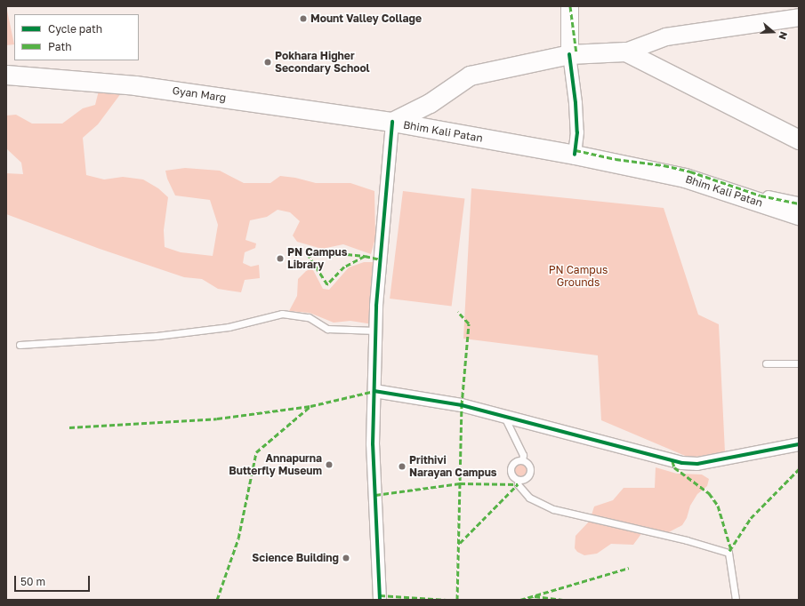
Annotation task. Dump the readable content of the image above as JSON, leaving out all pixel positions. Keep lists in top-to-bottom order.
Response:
{
  "streets": {
    "main road": ["Gyan Marg", "Bhim Kali Patan"]
  },
  "crossings": [
    ["Gyan Marg", "Bhim Kali Patan"]
  ],
  "parks": ["PN Campus Grounds"],
  "places": [
    "Mount Valley Collage",
    "Pokhara Higher Secondary School",
    "PN Campus Library",
    "Annapurna Butterfly Museum",
    "Prithivi Narayan Campus",
    "Science Building"
  ],
  "legend": ["Cycle path", "Path"],
  "scale_bar": "50 m",
  "north": "right"
}
